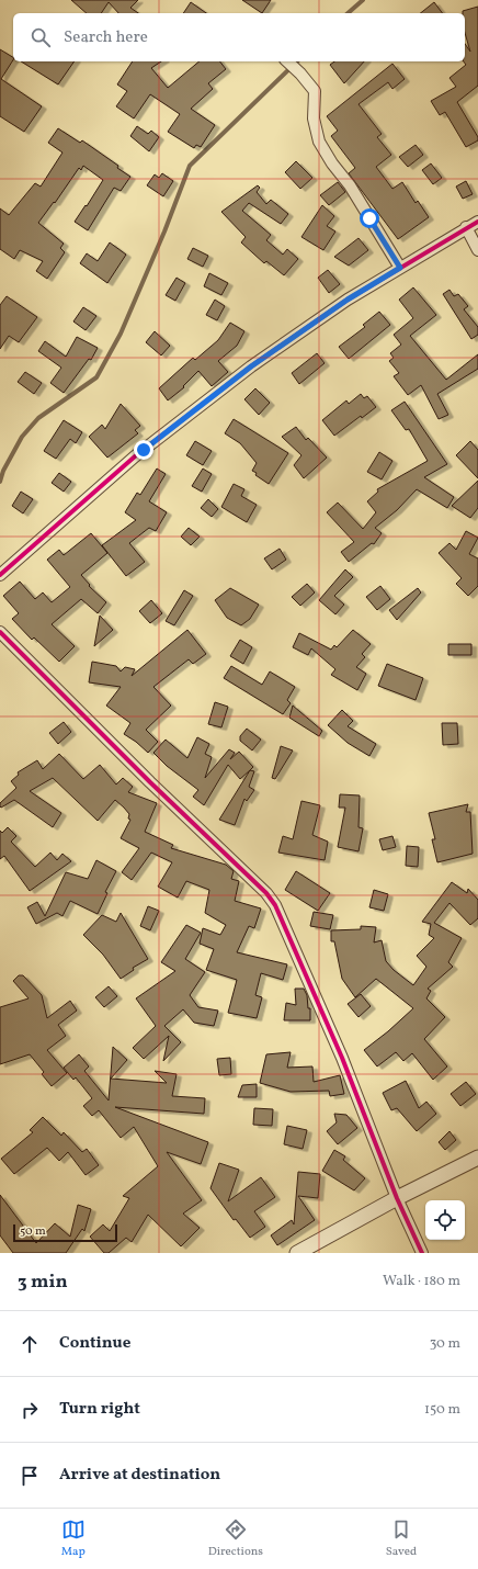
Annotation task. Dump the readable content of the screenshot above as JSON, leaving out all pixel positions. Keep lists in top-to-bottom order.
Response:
{
  "scale_bar": "50 m",
  "page": {
    "search": "Search here",
    "scale": "50 m",
    "heading": ["3 min", "Walk · 180 m"],
    "list": [
      ["Continue", "30 m"],
      ["Turn right", "150 m"],
      "Arrive at destination"
    ],
    "nav": ["Map", "Directions", "Saved"]
  }
}
